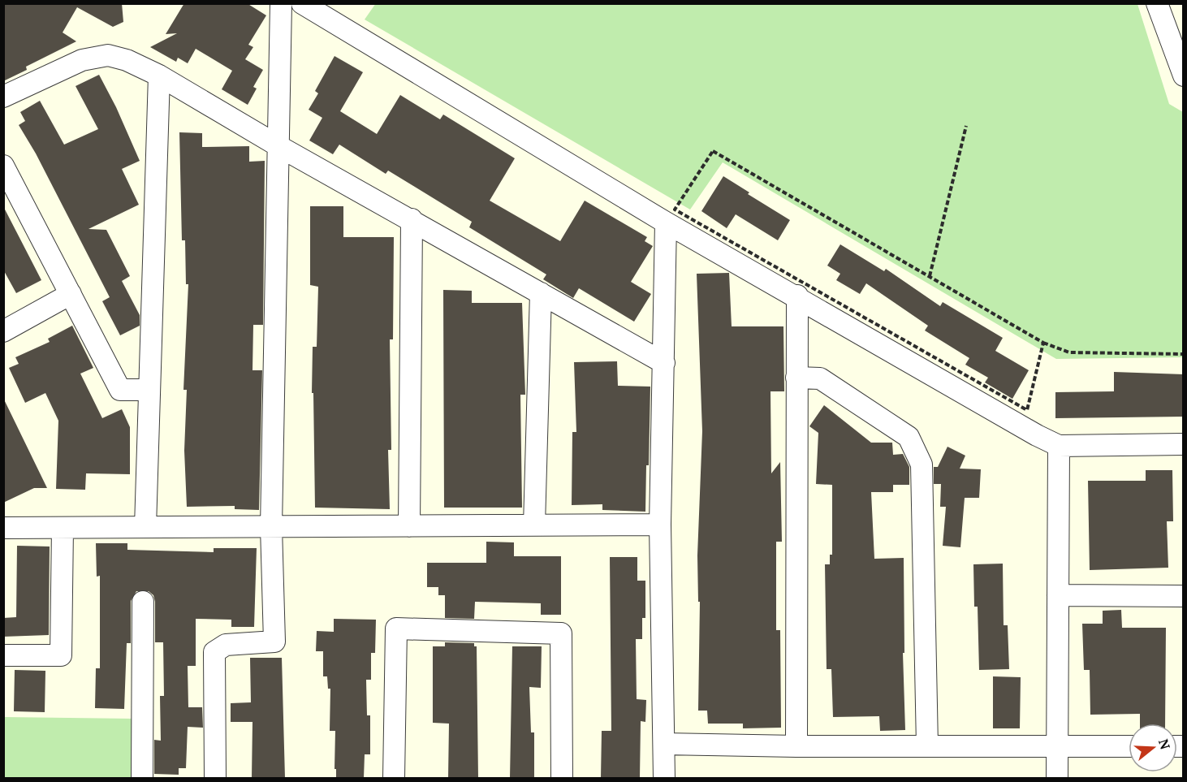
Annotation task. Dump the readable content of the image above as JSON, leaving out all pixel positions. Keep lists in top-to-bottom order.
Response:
{
  "north": "right"
}
